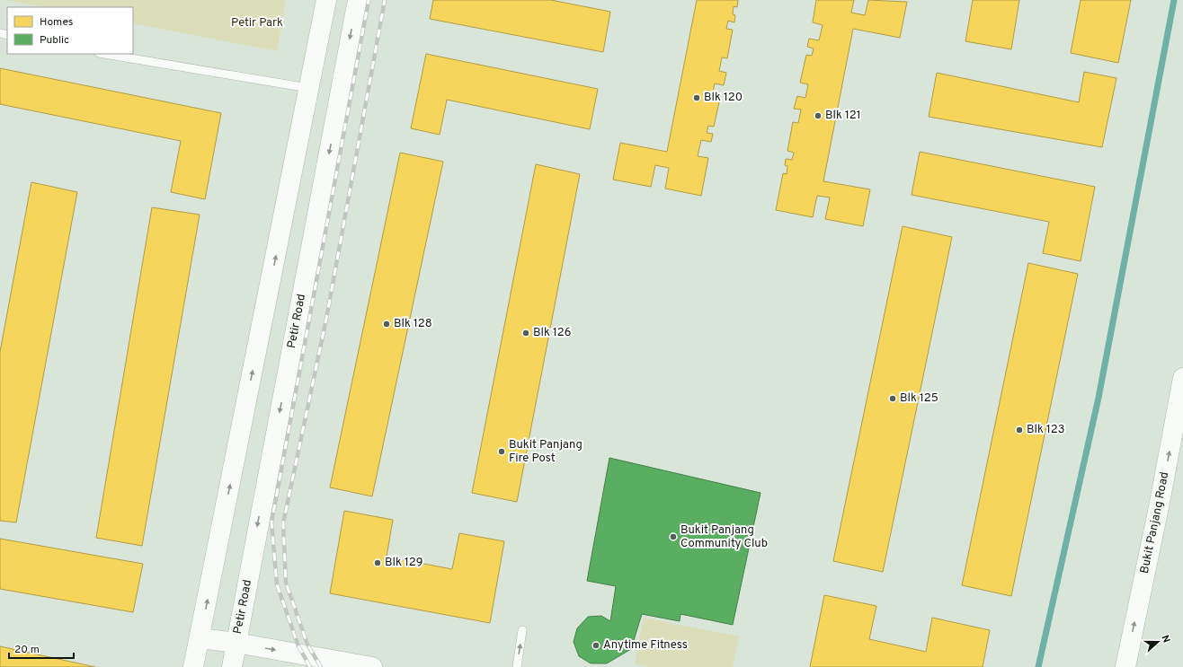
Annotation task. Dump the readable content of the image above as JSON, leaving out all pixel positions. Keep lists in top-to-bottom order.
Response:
{
  "streets": {
    "main road": ["Petir Road", "Bukit Panjang Road"]
  },
  "one_way": ["Bukit Panjang Road"],
  "parks": ["Petir Park"],
  "places": [
    "Blk 120",
    "Blk 121",
    "Blk 128",
    "Blk 126",
    "Blk 125",
    "Blk 123",
    "Bukit Panjang Fire Post",
    "Bukit Panjang Community Club",
    "Blk 129",
    "Anytime Fitness"
  ],
  "legend": ["Homes", "Public"],
  "scale_bar": "20 m",
  "north": "right"
}
